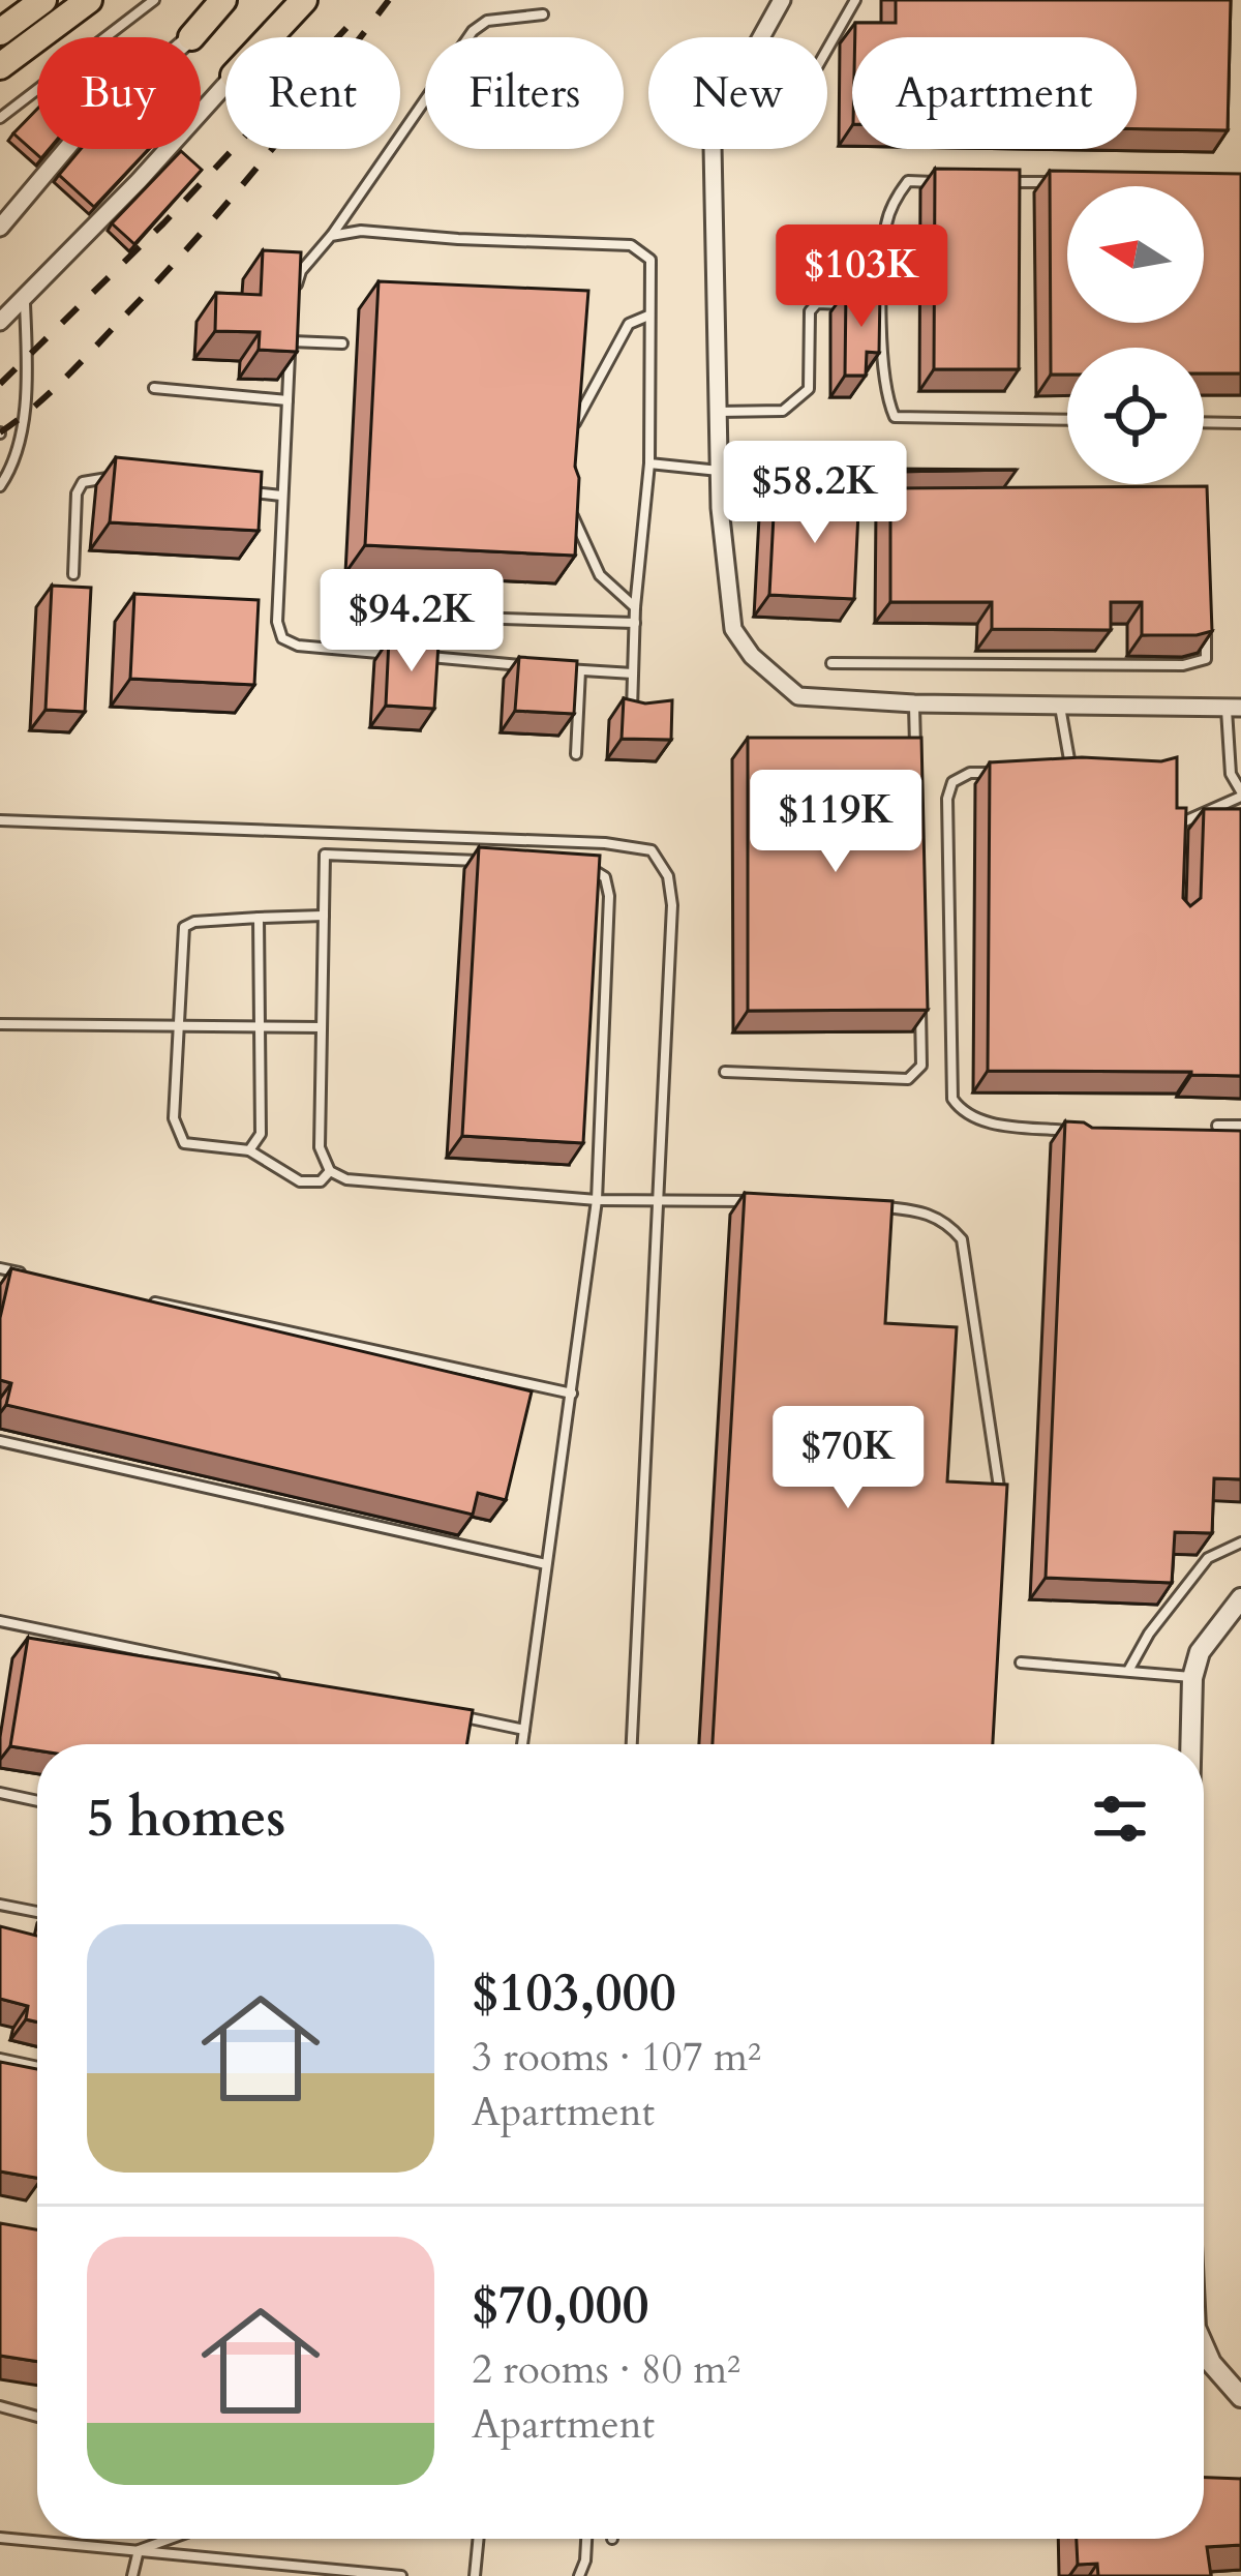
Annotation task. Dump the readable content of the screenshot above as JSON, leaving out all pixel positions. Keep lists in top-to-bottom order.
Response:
{
  "north": "left",
  "page": {
    "chip": [
      "Buy",
      "Rent",
      "Filters",
      "New",
      "Apartment"
    ],
    "price": [
      "$103K",
      "$58.2K",
      "$94.2K",
      "$119K",
      "$70K"
    ],
    "heading": "5 homes",
    "list": [
      {
        "name": "$103,000",
        "note": "3 rooms · 107 m² · Apartment"
      },
      {
        "name": "$70,000",
        "note": "2 rooms · 80 m² · Apartment"
      }
    ]
  }
}
